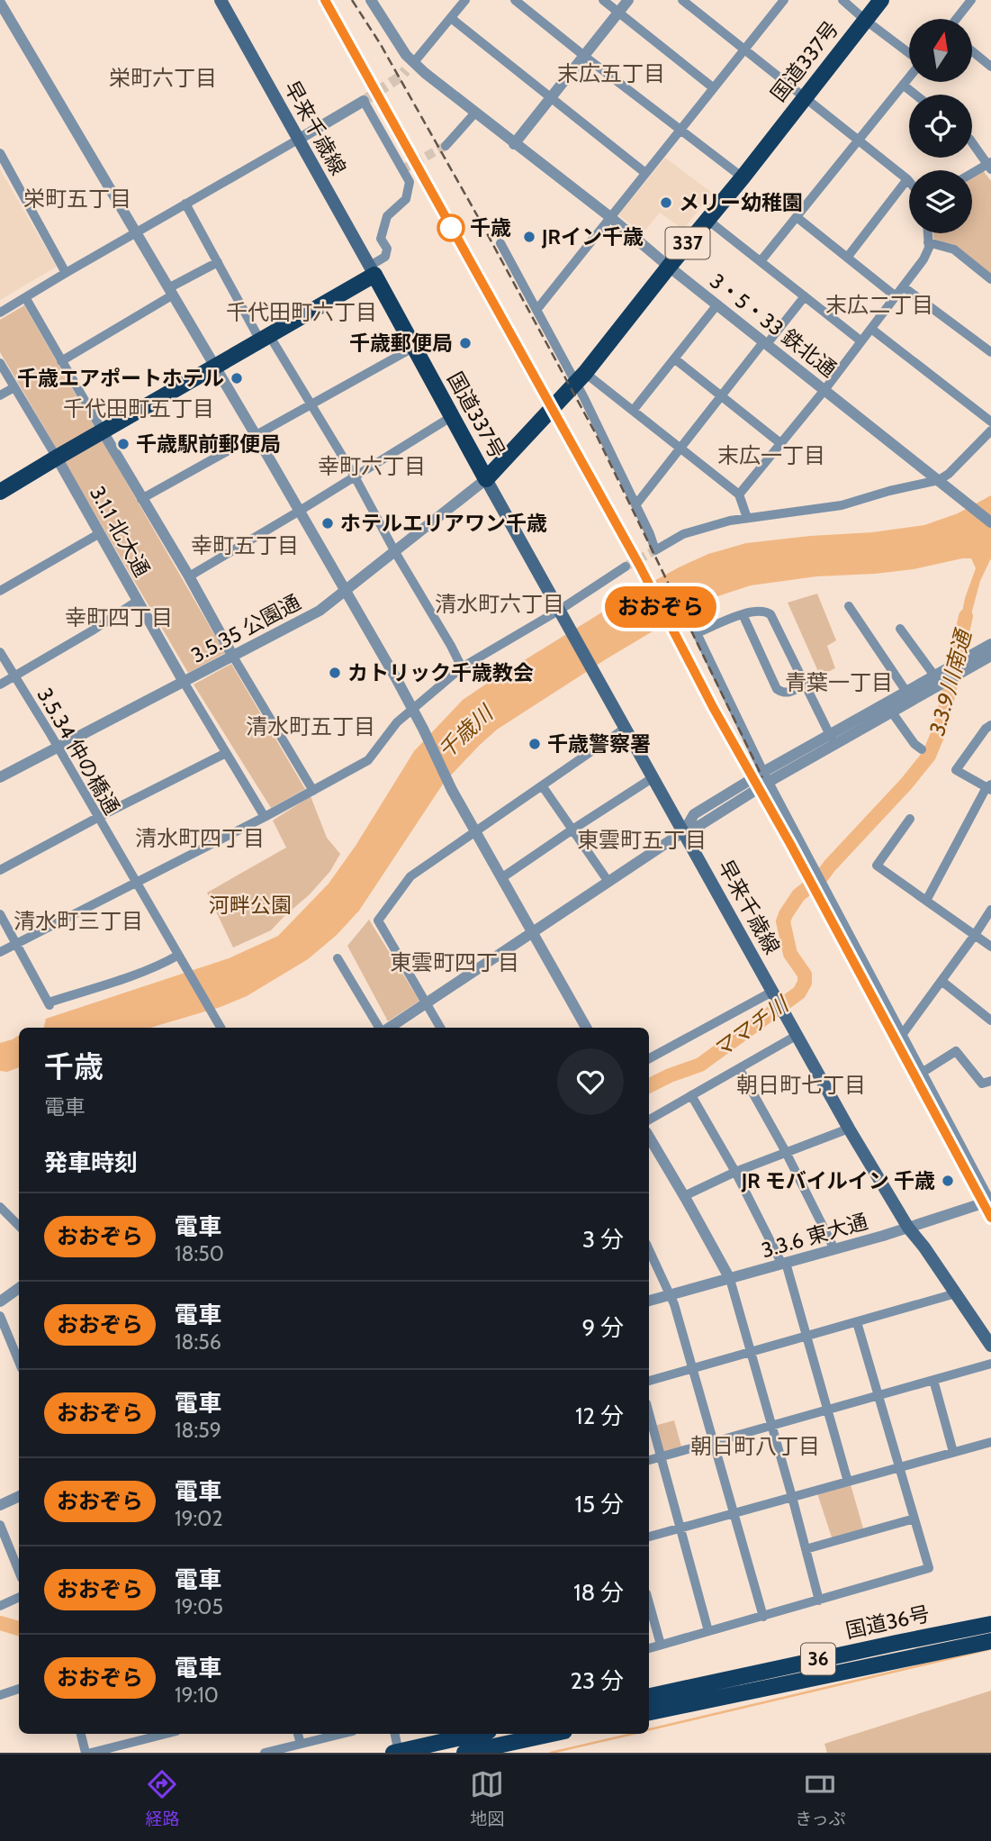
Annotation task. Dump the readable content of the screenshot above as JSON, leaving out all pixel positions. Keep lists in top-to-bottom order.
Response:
{
  "streets": {
    "highway": [
      "国道337号",
      "337",
      "国道36号",
      "36"
    ],
    "main road": ["早来千歳線"],
    "street": [
      "3・5・33 鉄北通",
      "3.1.1 北大通",
      "3.5.35 公園通",
      "3.5.34 仲の橋通",
      "3.3.6 東大通"
    ]
  },
  "crossings": [
    ["国道337号", "早来千歳線"],
    ["国道337号", "3・5・33 鉄北通"],
    ["国道337号", "3.5.35 公園通"],
    ["早来千歳線", "3.5.35 公園通"],
    ["早来千歳線", "3.3.6 東大通"],
    ["3.1.1 北大通", "3.5.35 公園通"],
    ["3.5.35 公園通", "3.5.34 仲の橋通"]
  ],
  "districts": [
    "末広五丁目",
    "栄町六丁目",
    "栄町五丁目",
    "末広二丁目",
    "千代田町六丁目",
    "千代田町五丁目",
    "末広一丁目",
    "幸町六丁目",
    "幸町五丁目",
    "清水町六丁目",
    "幸町四丁目",
    "青葉一丁目",
    "清水町五丁目",
    "清水町四丁目",
    "東雲町五丁目",
    "清水町三丁目",
    "東雲町四丁目",
    "朝日町七丁目",
    "朝日町八丁目"
  ],
  "water": ["3.3.9川南通", "千歳川", "ママチ川"],
  "parks": ["河畔公園"],
  "places": [
    "メリー幼稚園",
    "千歳",
    "JRイン千歳",
    "千歳郵便局",
    "千歳エアポートホテル",
    "千歳駅前郵便局",
    "ホテルエリアワン千歳",
    "カトリック千歳教会",
    "千歳警察署",
    "JR モバイルイン 千歳"
  ],
  "north": "top",
  "page": {
    "on_map": "おおぞら",
    "heading": [
      ["千歳", "電車"],
      "発車時刻"
    ],
    "list": [
      {
        "mark": "おおぞら",
        "name": "電車",
        "note": "18:50",
        "value": "3 分"
      },
      {
        "mark": "おおぞら",
        "name": "電車",
        "note": "18:56",
        "value": "9 分"
      },
      {
        "mark": "おおぞら",
        "name": "電車",
        "note": "18:59",
        "value": "12 分"
      },
      {
        "mark": "おおぞら",
        "name": "電車",
        "note": "19:02",
        "value": "15 分"
      },
      {
        "mark": "おおぞら",
        "name": "電車",
        "note": "19:05",
        "value": "18 分"
      },
      {
        "mark": "おおぞら",
        "name": "電車",
        "note": "19:10",
        "value": "23 分"
      }
    ],
    "tabs": ["経路", "地図", "きっぷ"]
  }
}
